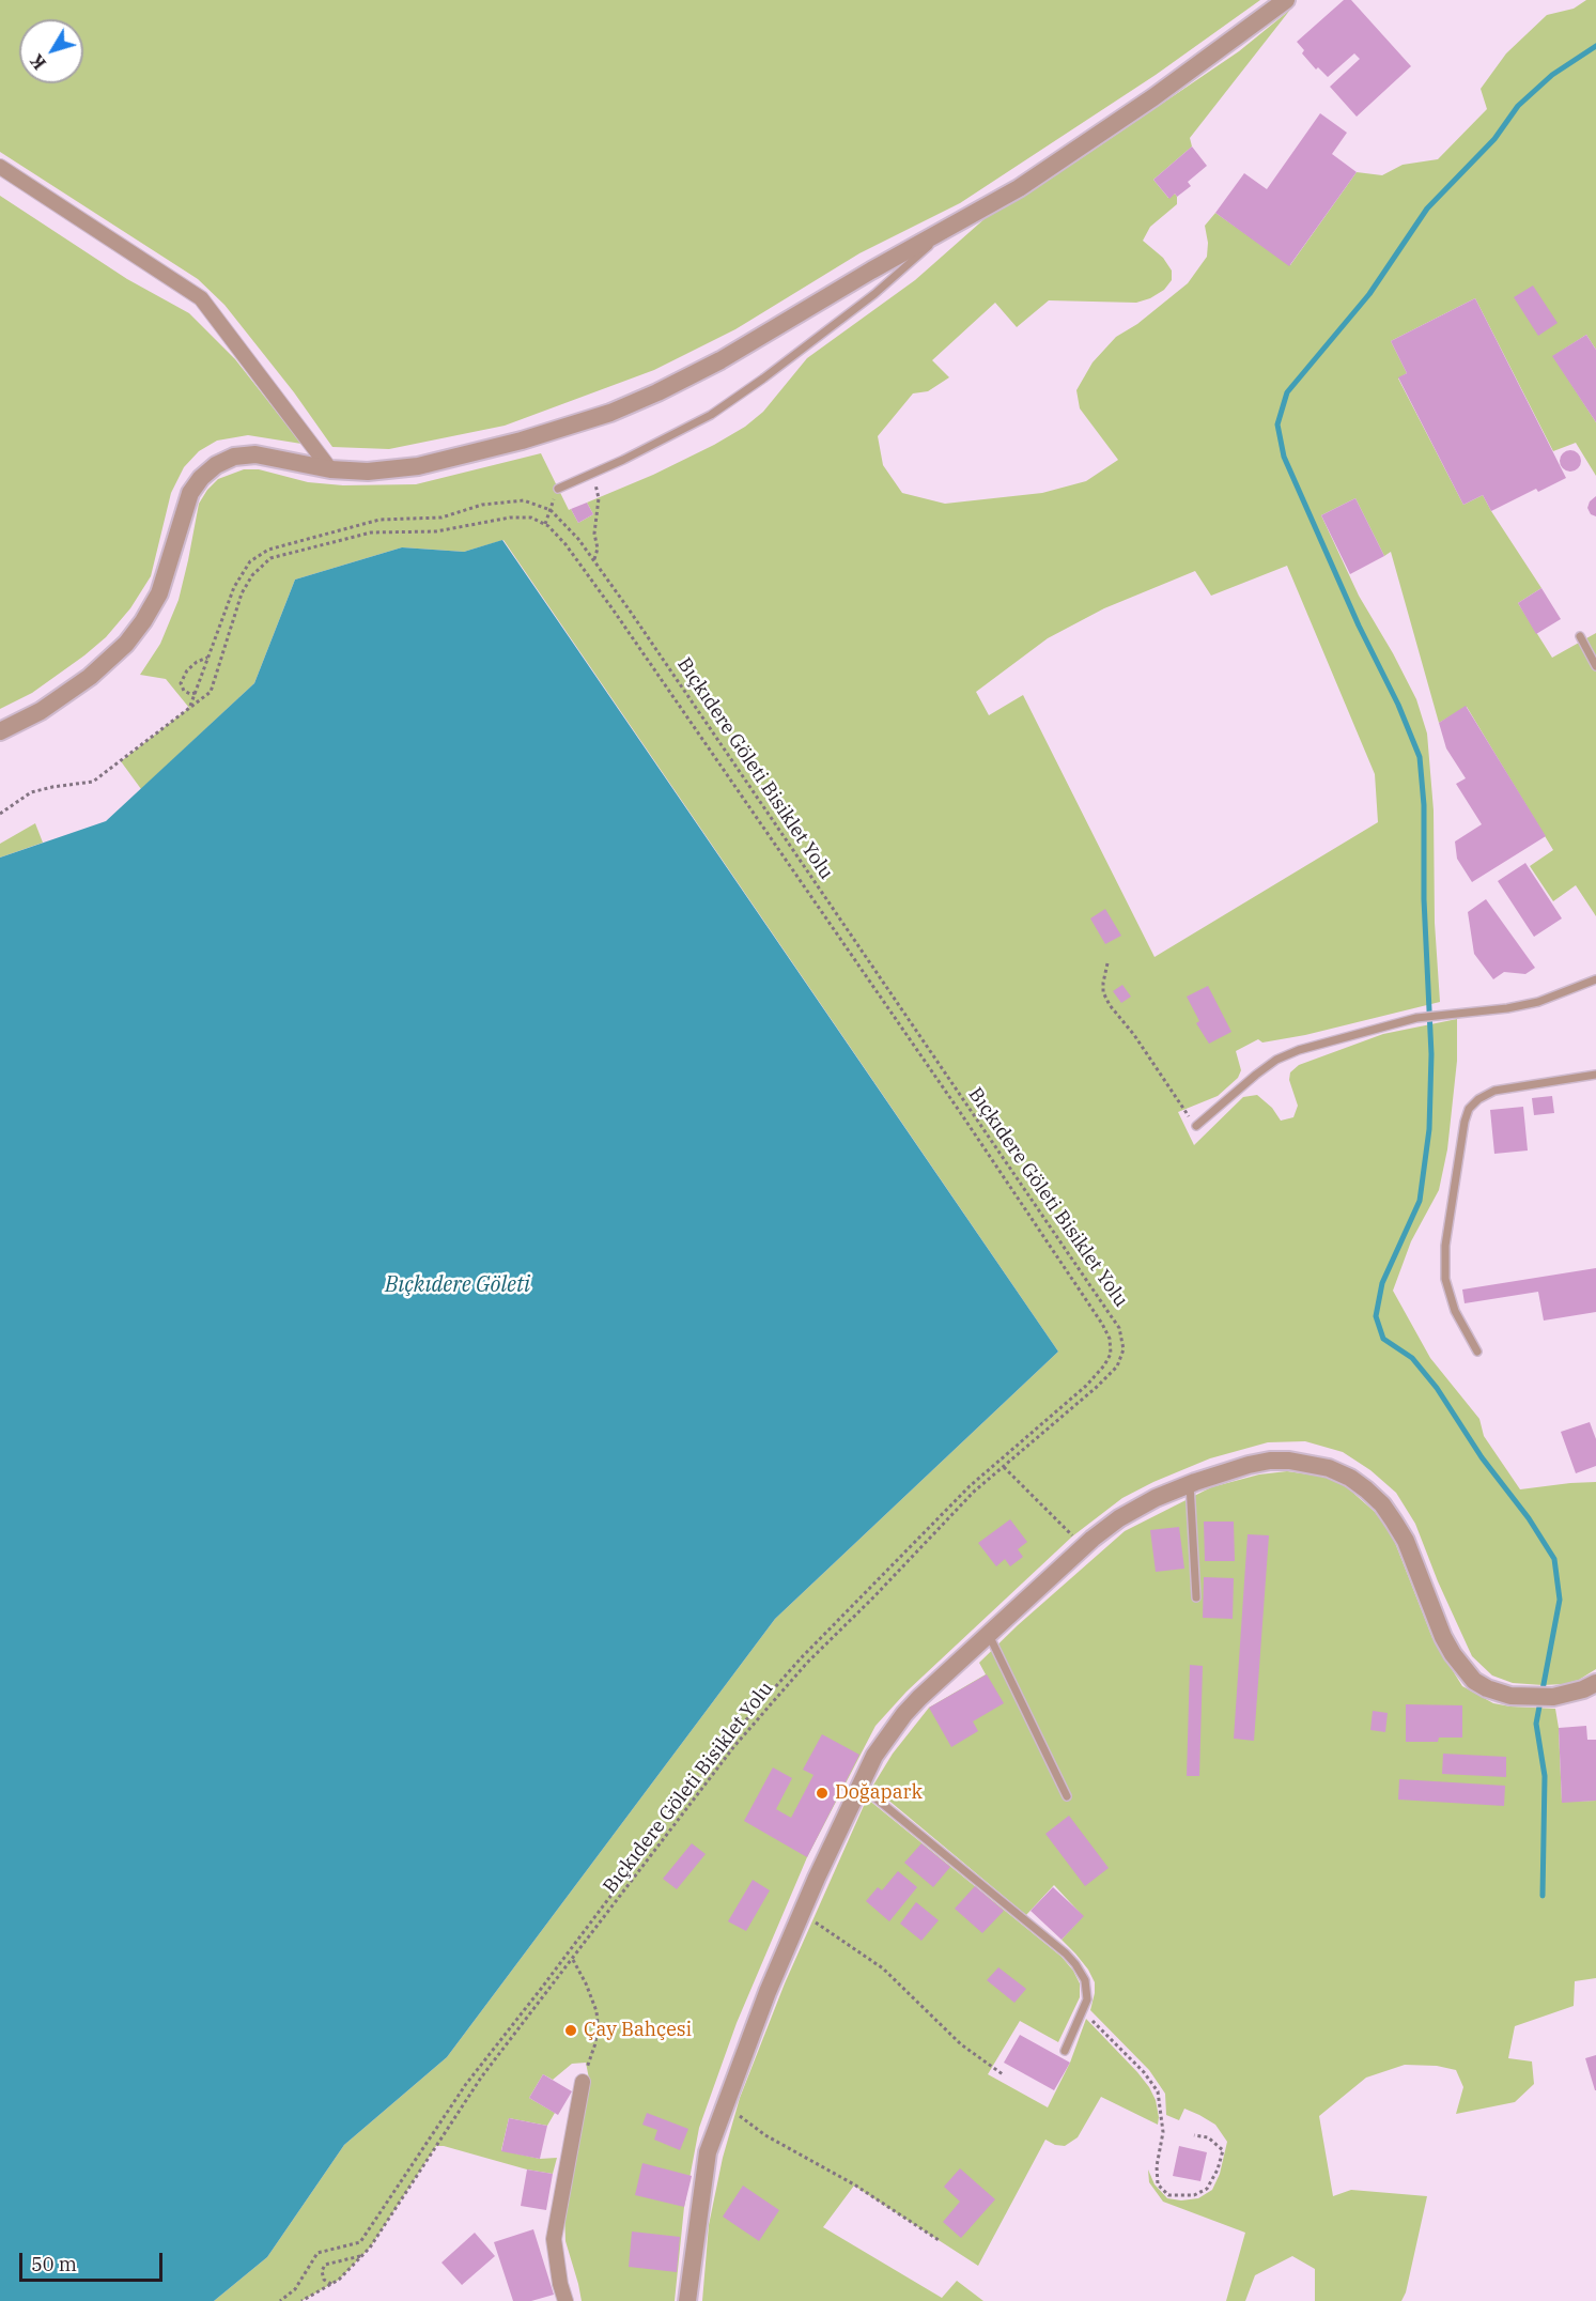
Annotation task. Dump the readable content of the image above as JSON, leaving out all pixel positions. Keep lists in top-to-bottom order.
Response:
{
  "streets": {
    "path": ["Bıçkıdere Göleti Bisiklet Yolu"]
  },
  "water": ["Bıçkıdere Göleti"],
  "places": ["Doğapark", "Çay Bahçesi"],
  "scale_bar": "50 m",
  "north": "bottom left"
}
